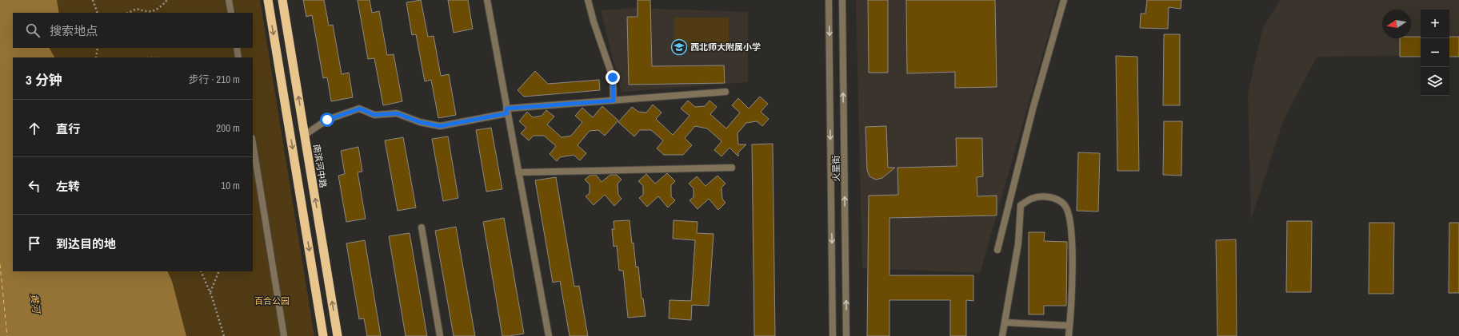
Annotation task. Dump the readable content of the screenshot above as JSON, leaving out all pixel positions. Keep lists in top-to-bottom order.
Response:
{
  "streets": {
    "highway": ["南滨河中路"],
    "street": ["火星街"]
  },
  "water": ["黄河"],
  "parks": ["百合公园"],
  "places": {
    "school or university": ["西北师大附属小学"]
  },
  "north": "left",
  "page": {
    "map_buttons": ["+", "−"],
    "search": "搜索地点",
    "heading": ["3 分钟", "步行 · 210 m"],
    "list": [
      ["直行", "200 m"],
      ["左转", "10 m"],
      "到达目的地"
    ]
  }
}
